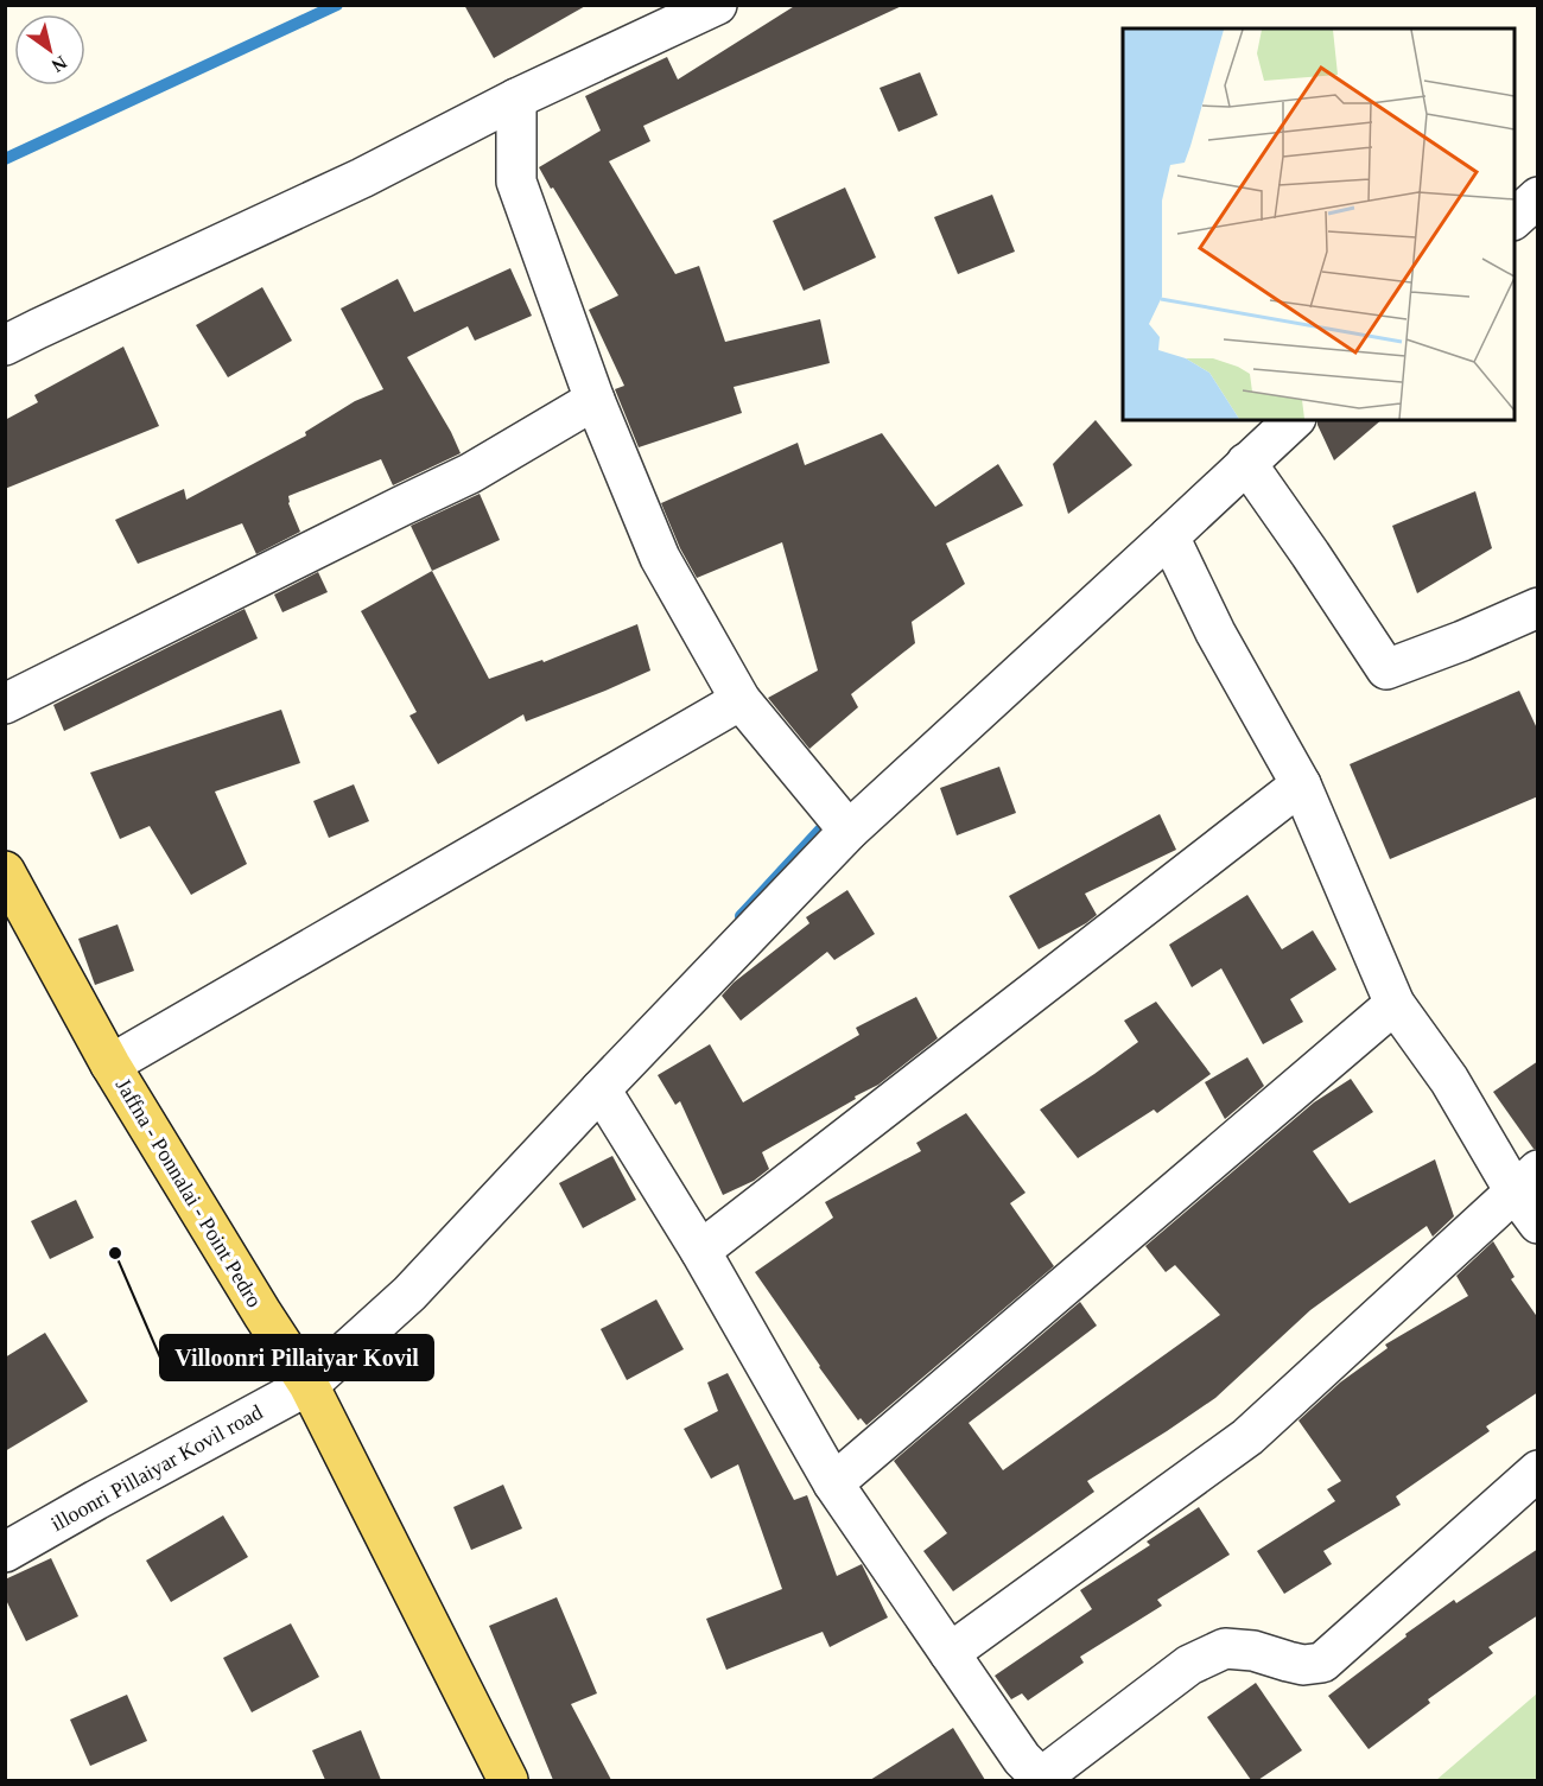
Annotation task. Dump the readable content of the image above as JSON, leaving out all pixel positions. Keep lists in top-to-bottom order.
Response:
{
  "streets": {
    "main road": ["Jaffna - Ponnalai - Point Pedro"],
    "street": ["illoonri Pillaiyar Kovil road"]
  },
  "crossings": [
    ["Jaffna - Ponnalai - Point Pedro", "illoonri Pillaiyar Kovil road"]
  ],
  "places": ["Villoonri Pillaiyar Kovil"],
  "north": "bottom right"
}
